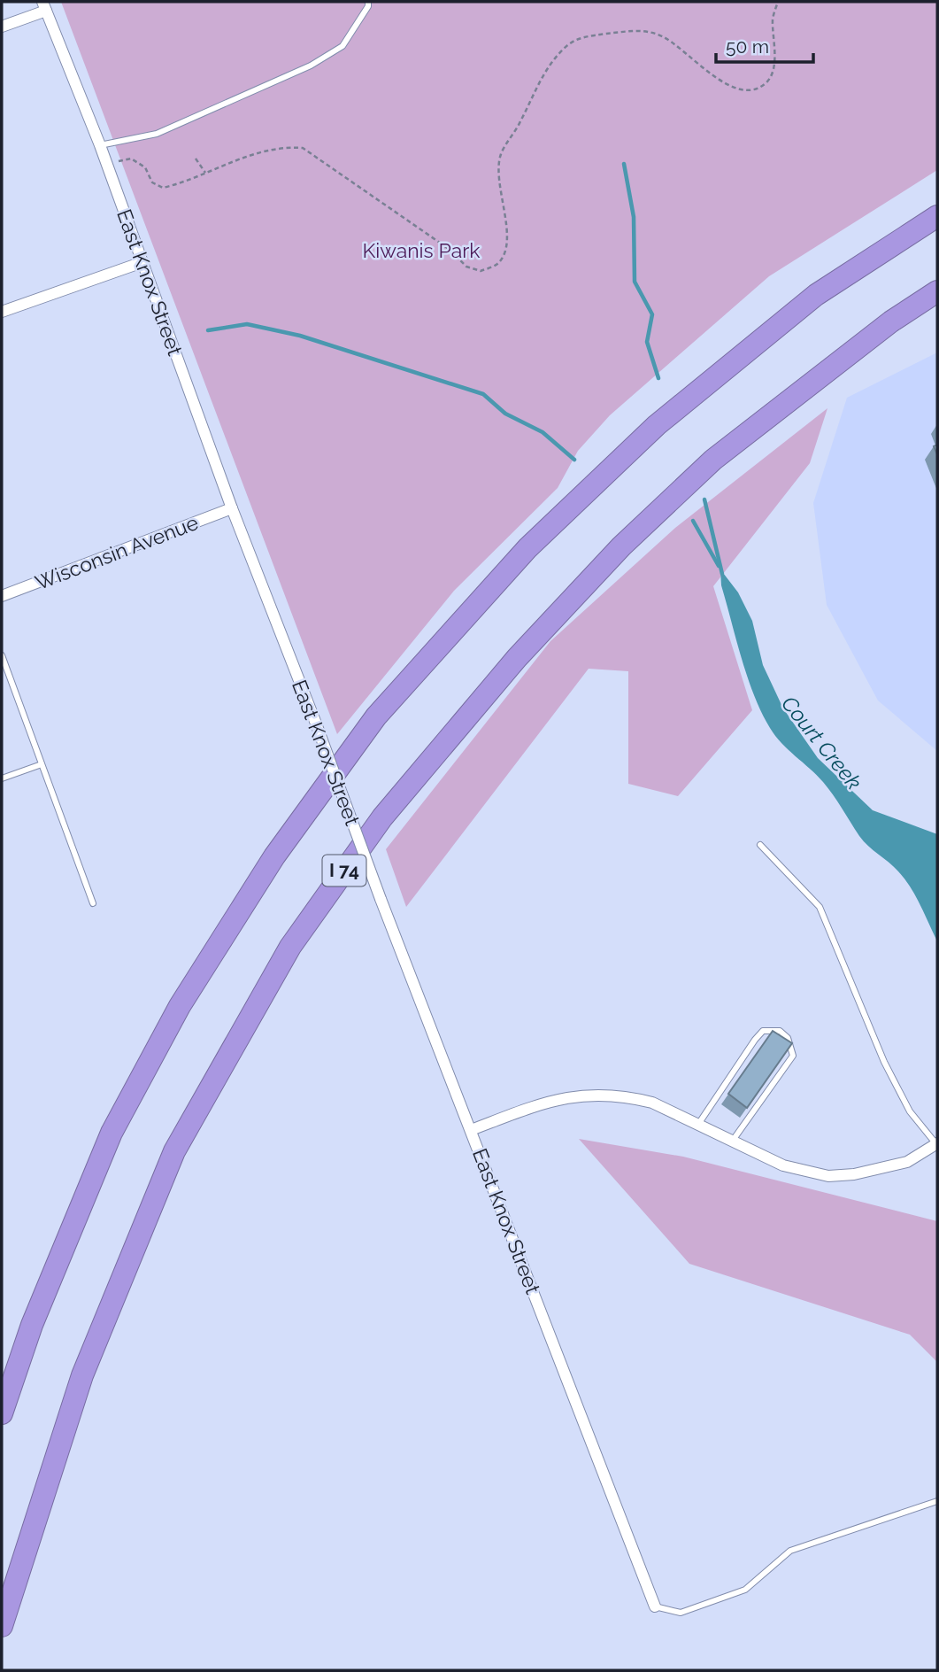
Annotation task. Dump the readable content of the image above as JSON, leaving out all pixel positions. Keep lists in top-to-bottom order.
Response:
{
  "streets": {
    "highway": ["I 74"],
    "street": ["East Knox Street", "Wisconsin Avenue"]
  },
  "crossings": [
    ["East Knox Street", "Wisconsin Avenue"]
  ],
  "water": ["Court Creek"],
  "parks": ["Kiwanis Park"],
  "scale_bar": "50 m"
}
